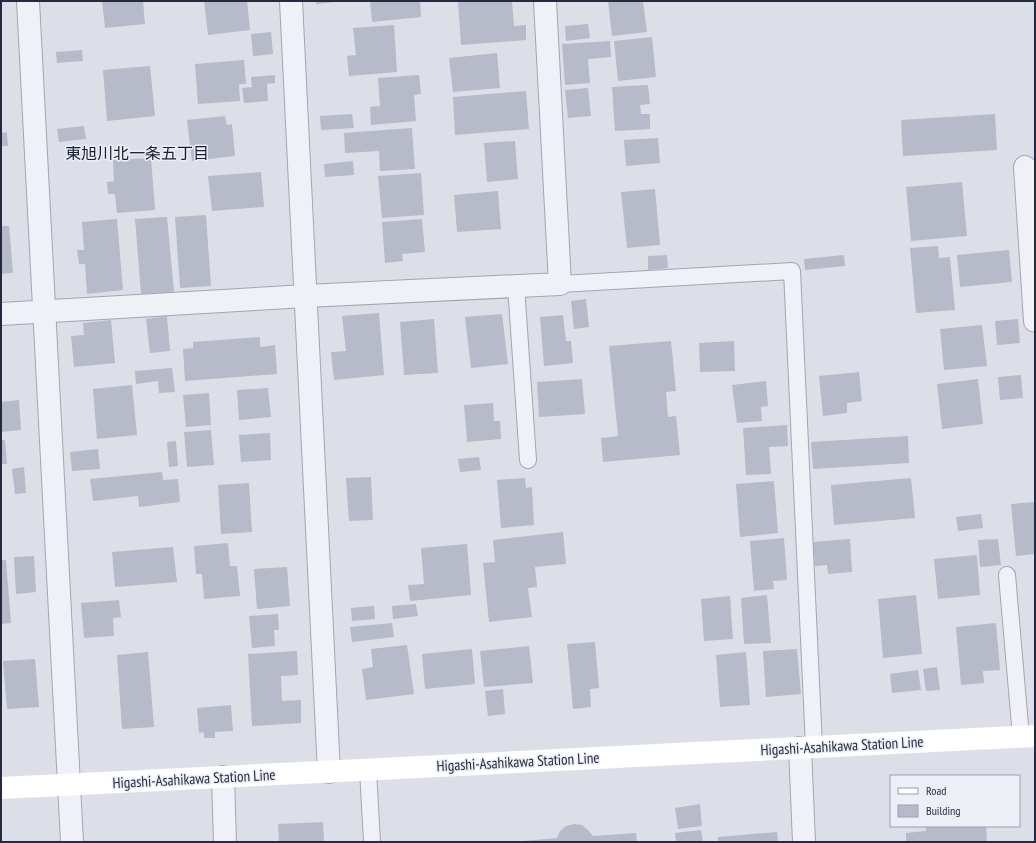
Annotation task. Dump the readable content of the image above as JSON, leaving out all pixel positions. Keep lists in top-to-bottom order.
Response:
{
  "streets": {
    "main road": ["Higashi-Asahikawa Station Line"]
  },
  "districts": ["東旭川北一条五丁目"],
  "legend": ["Road", "Building"]
}
